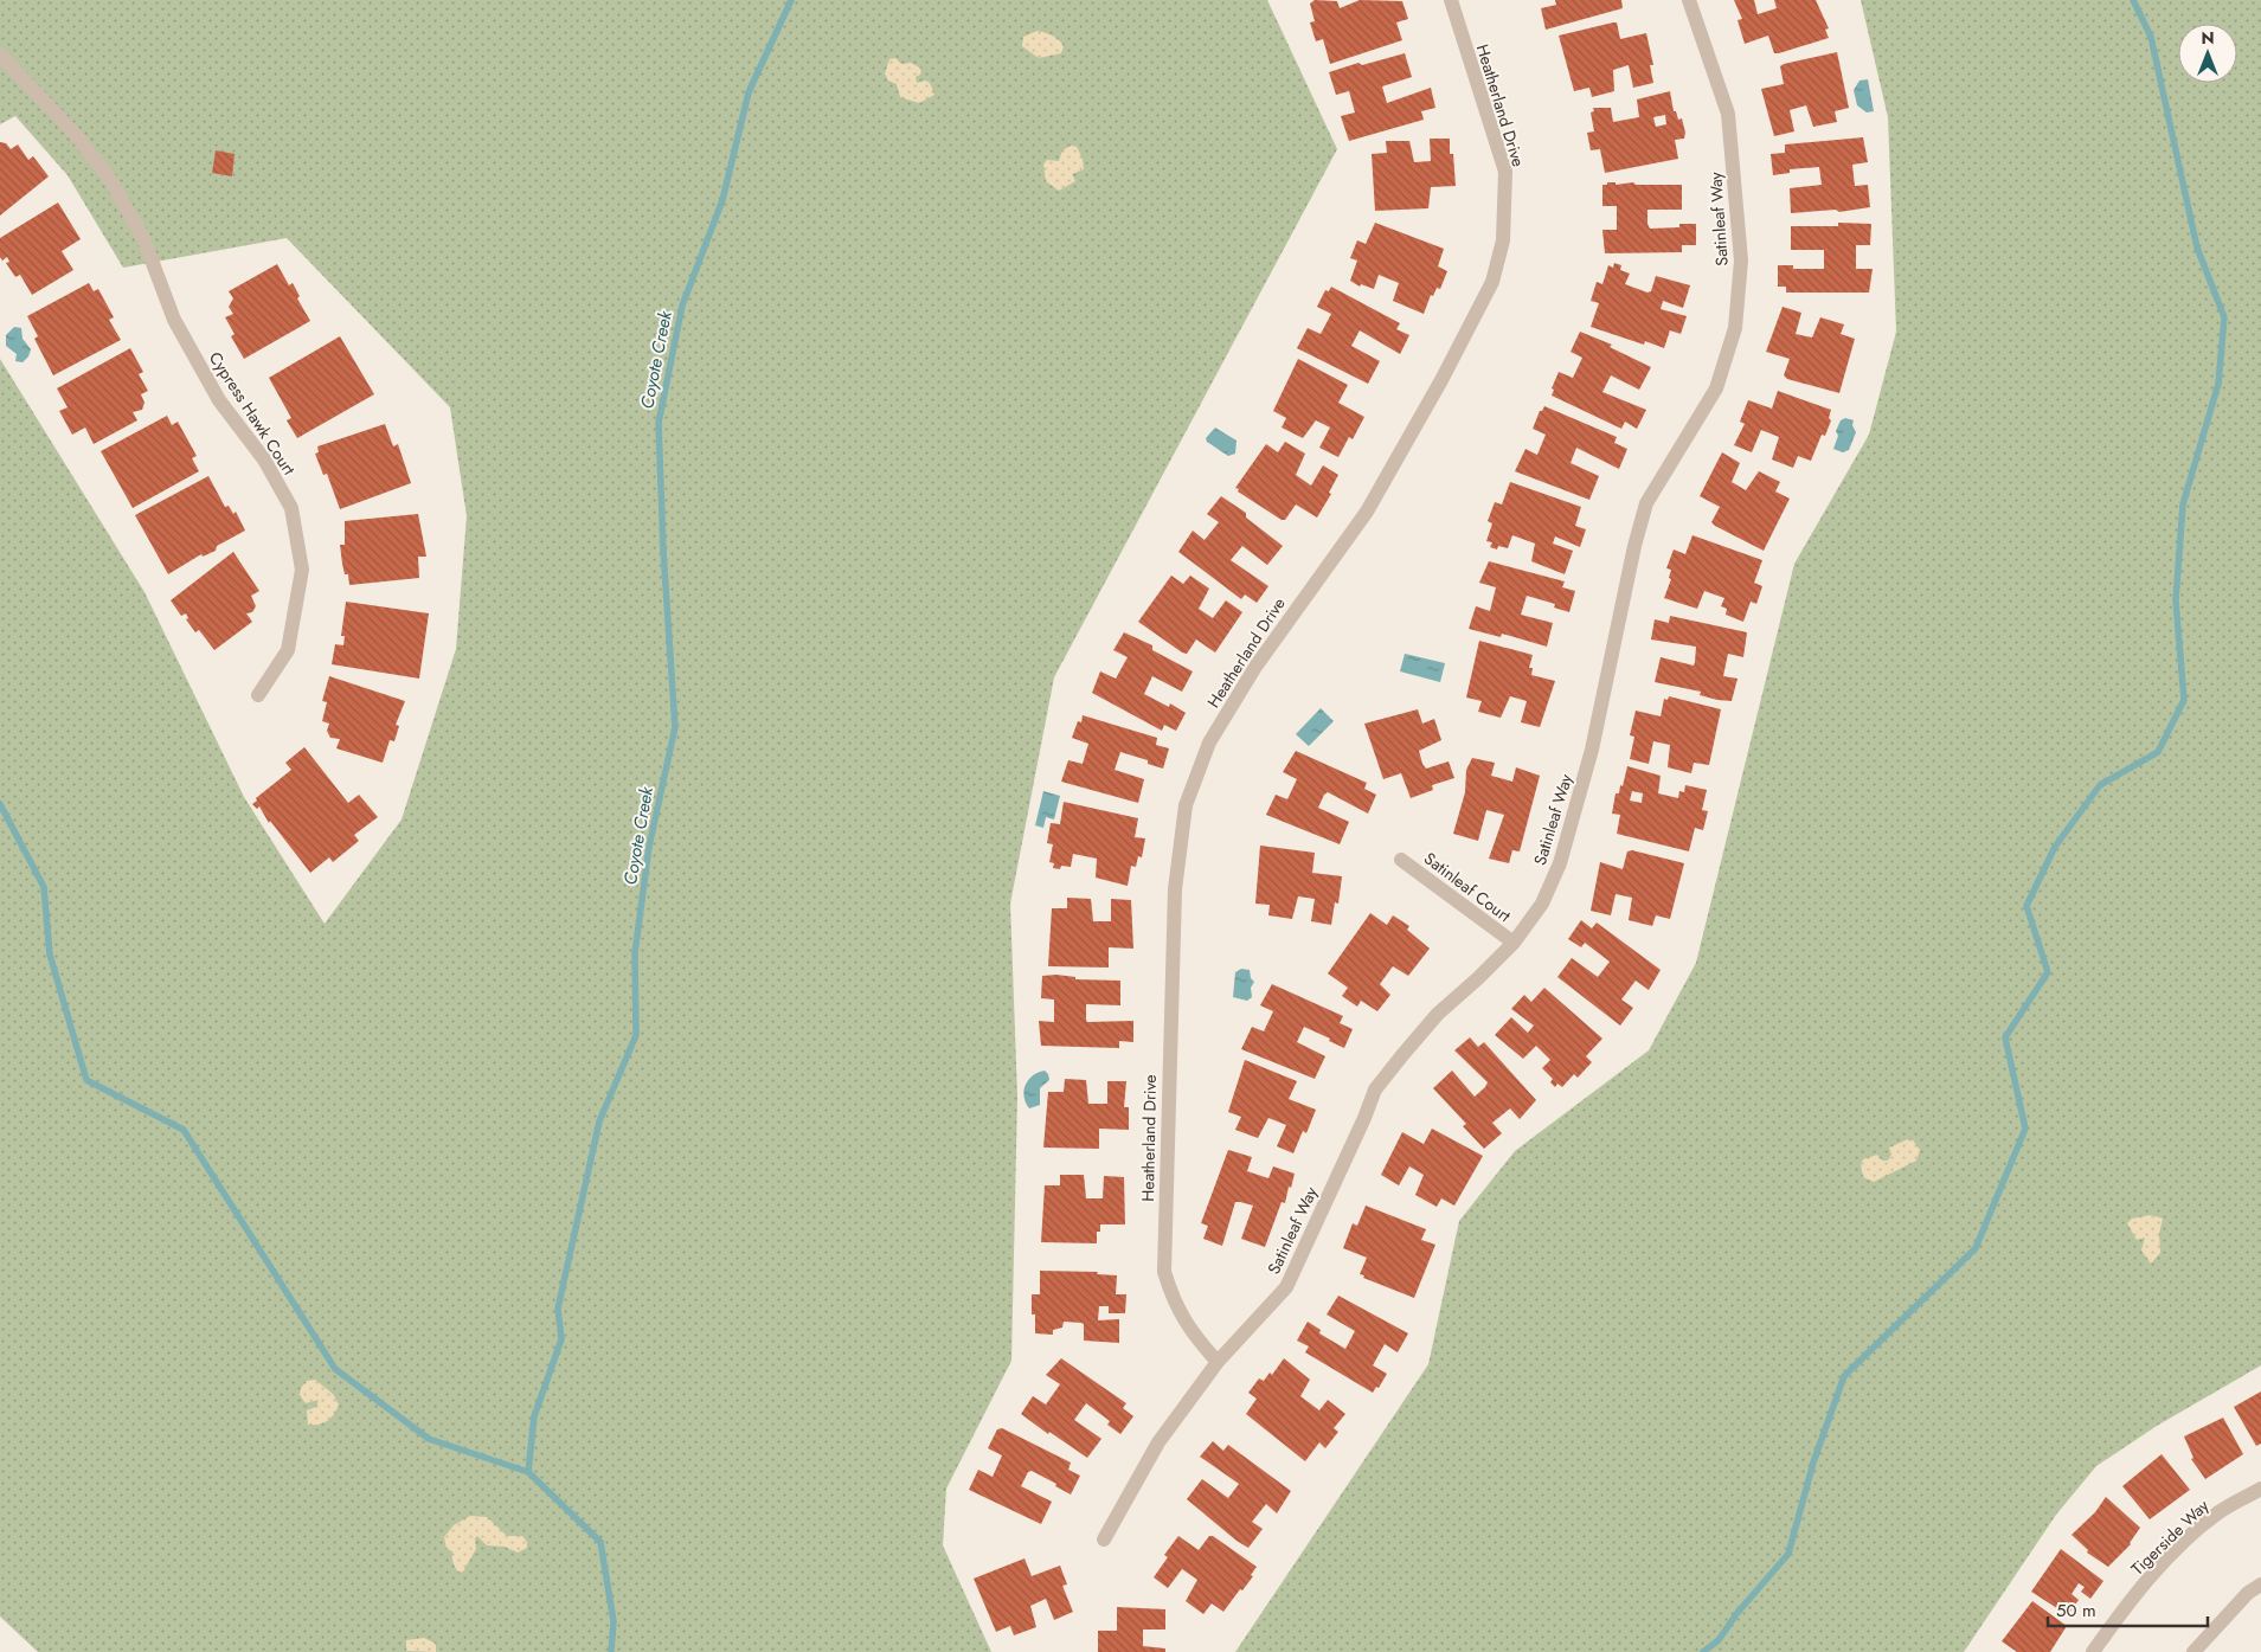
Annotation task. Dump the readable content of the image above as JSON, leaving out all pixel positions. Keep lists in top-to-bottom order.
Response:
{
  "streets": {
    "street": [
      "Heatherland Drive",
      "Satinleaf Way",
      "Cypress Hawk Court",
      "Satinleaf Court",
      "Tigerside Way"
    ]
  },
  "crossings": [
    ["Heatherland Drive", "Satinleaf Way"],
    ["Satinleaf Way", "Satinleaf Court"]
  ],
  "water": ["Coyote Creek"],
  "scale_bar": "50 m",
  "north": "top"
}
